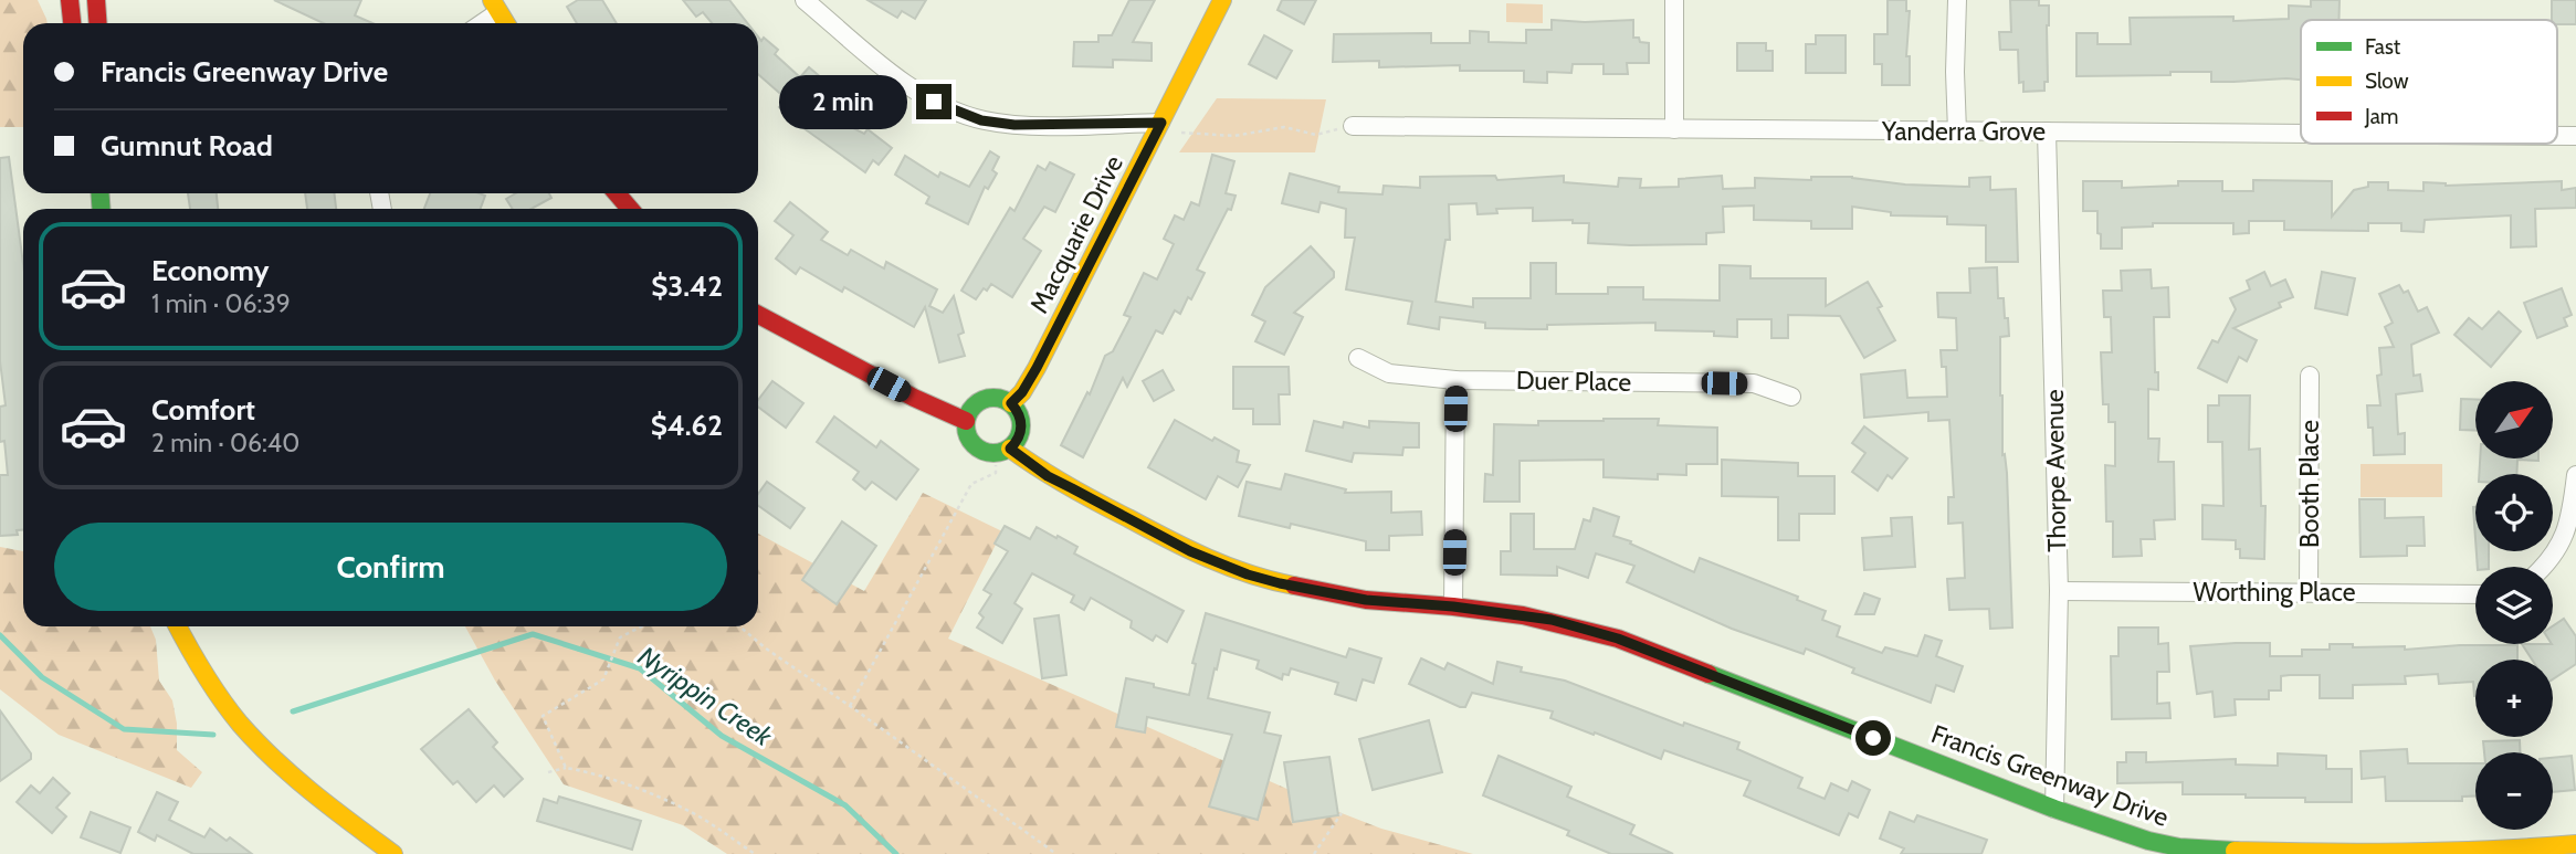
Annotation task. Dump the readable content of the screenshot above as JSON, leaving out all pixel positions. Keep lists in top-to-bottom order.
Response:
{
  "streets": {
    "street": [
      "Yanderra Grove",
      "Macquarie Drive",
      "Duer Place",
      "Thorpe Avenue",
      "Booth Place",
      "Worthing Place",
      "Francis Greenway Drive"
    ]
  },
  "crossings": [
    ["Yanderra Grove", "Thorpe Avenue"],
    ["Macquarie Drive", "Francis Greenway Drive"],
    ["Thorpe Avenue", "Worthing Place"],
    ["Thorpe Avenue", "Francis Greenway Drive"],
    ["Booth Place", "Worthing Place"]
  ],
  "water": ["Nyrippin Creek"],
  "legend": ["Fast", "Slow", "Jam"],
  "north": "top right",
  "page": {
    "banner": ["Francis Greenway Drive", "Gumnut Road"],
    "bubble": "2 min",
    "list": [
      {
        "name": "Economy",
        "note": "1 min · 06:39",
        "value": "$3.42"
      },
      {
        "name": "Comfort",
        "note": "2 min · 06:40",
        "value": "$4.62"
      }
    ],
    "map_buttons": ["+", "−"],
    "buttons": "Confirm"
  }
}
